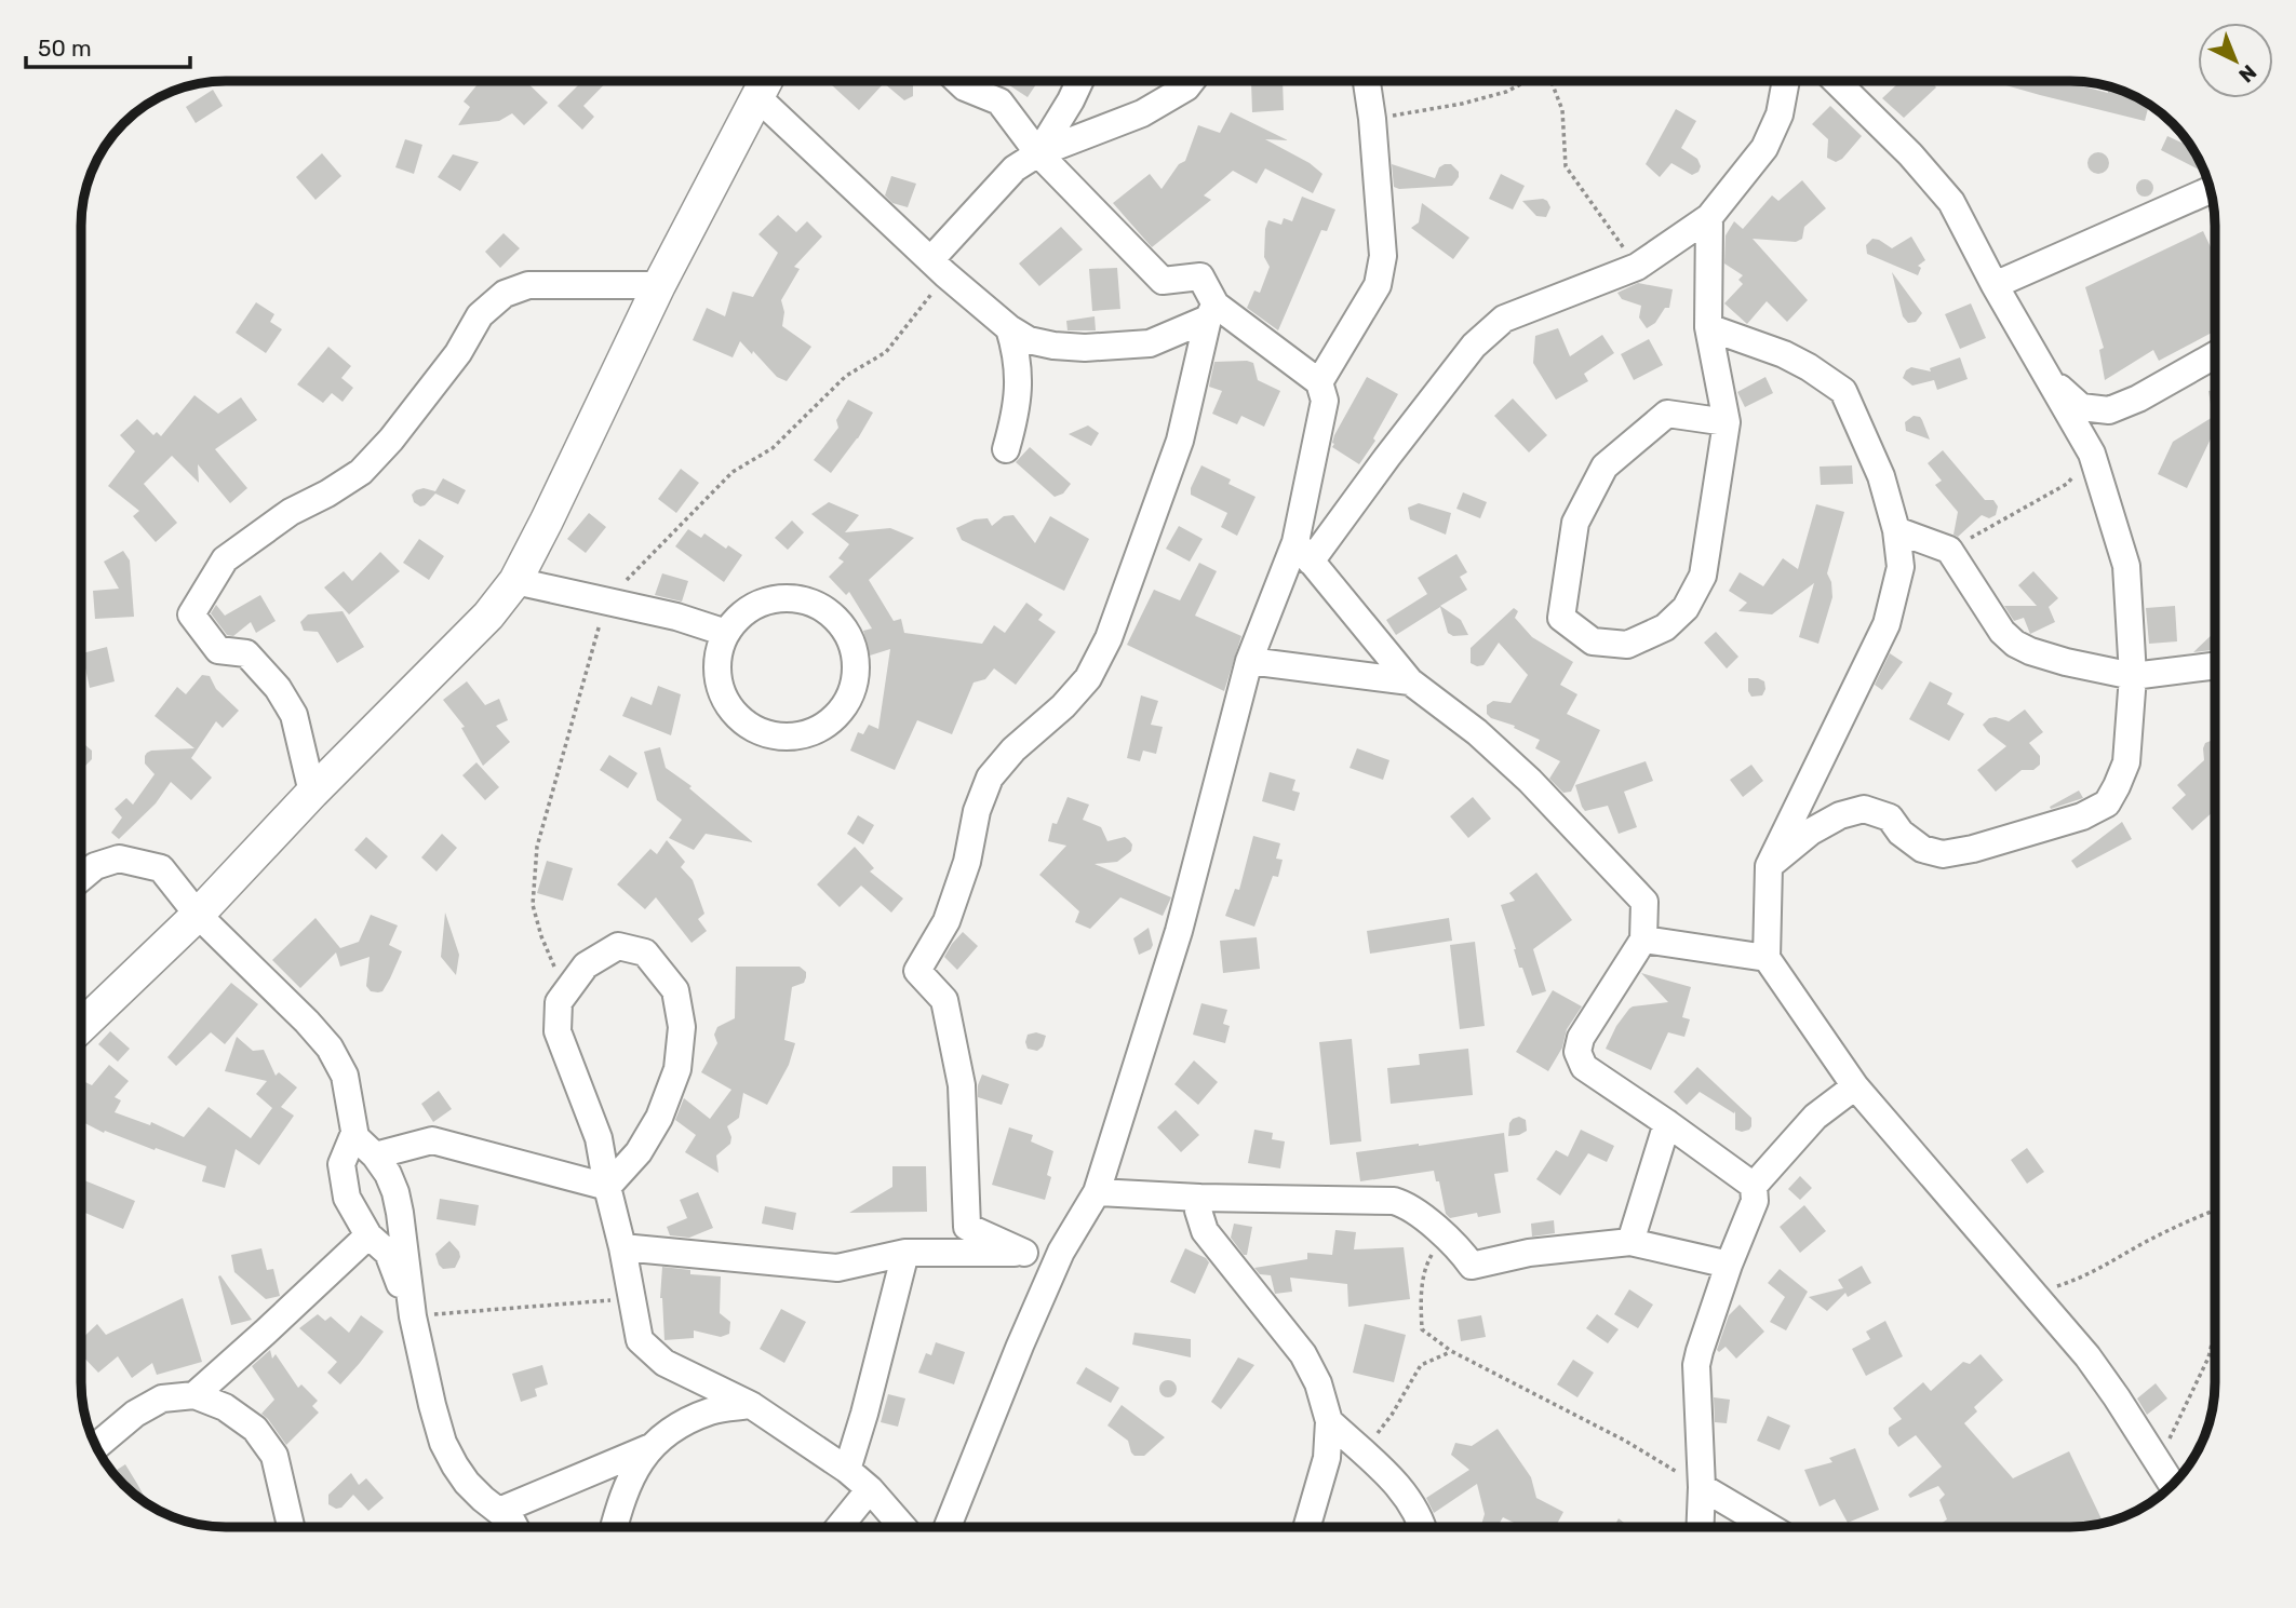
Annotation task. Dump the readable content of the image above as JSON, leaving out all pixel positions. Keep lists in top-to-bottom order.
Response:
{
  "scale_bar": "50 m",
  "north": "bottom right"
}
